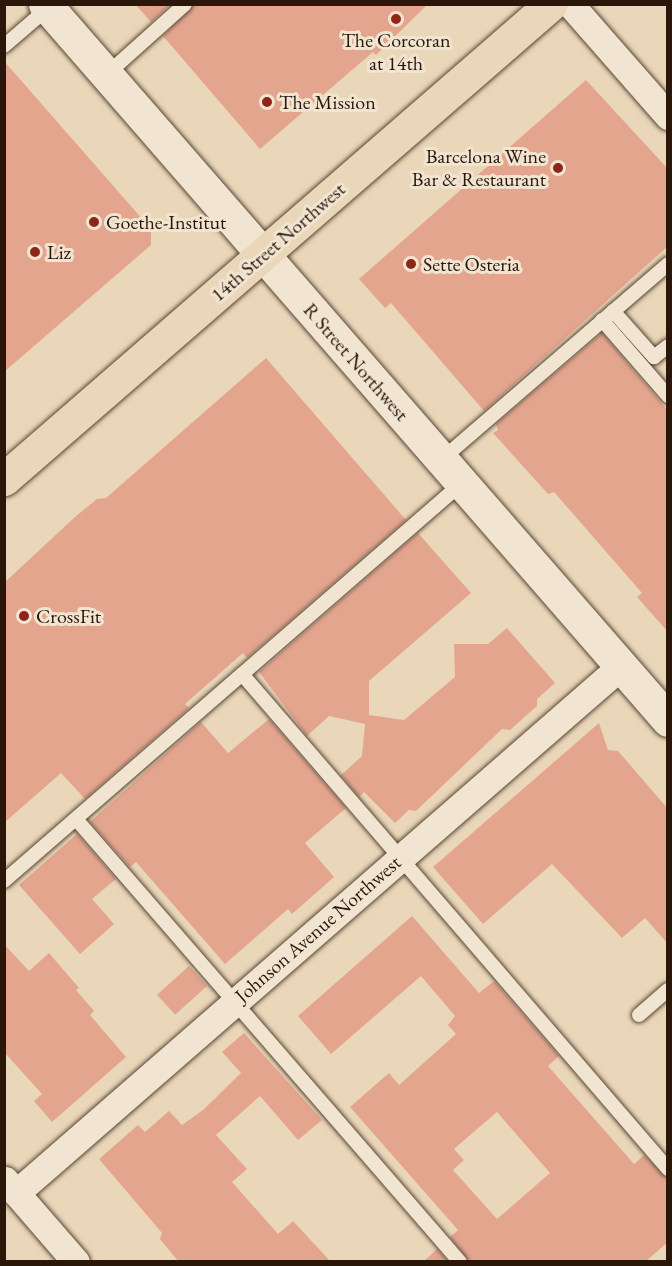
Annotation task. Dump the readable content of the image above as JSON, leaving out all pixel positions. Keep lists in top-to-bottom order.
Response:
{
  "streets": {
    "main road": ["14th Street Northwest", "R Street Northwest"],
    "street": ["Johnson Avenue Northwest"]
  },
  "crossings": [
    ["14th Street Northwest", "R Street Northwest"],
    ["R Street Northwest", "Johnson Avenue Northwest"]
  ],
  "places": [
    "The Corcoran at 14th",
    "The Mission",
    "Barcelona Wine Bar & Restaurant",
    "Goethe-Institut",
    "Liz",
    "Sette Osteria",
    "CrossFit"
  ]
}
